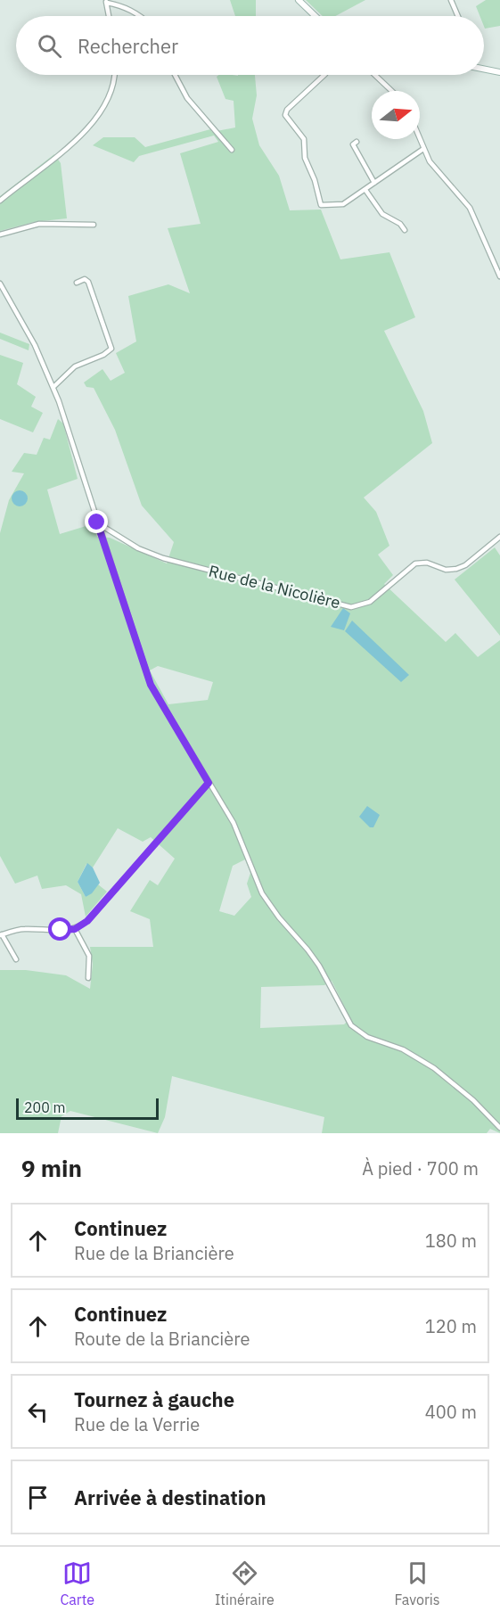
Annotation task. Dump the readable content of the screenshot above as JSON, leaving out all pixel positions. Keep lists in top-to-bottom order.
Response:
{
  "streets": {
    "street": ["Rue de la Nicolière"]
  },
  "scale_bar": "200 m",
  "north": "right",
  "page": {
    "search": "Rechercher",
    "scale": "200 m",
    "heading": ["9 min", "À pied · 700 m"],
    "list": [
      ["Continuez", "Rue de la Briancière", "180 m"],
      ["Continuez", "Route de la Briancière", "120 m"],
      ["Tournez à gauche", "Rue de la Verrie", "400 m"],
      "Arrivée à destination"
    ],
    "nav": ["Carte", "Itinéraire", "Favoris"]
  }
}
